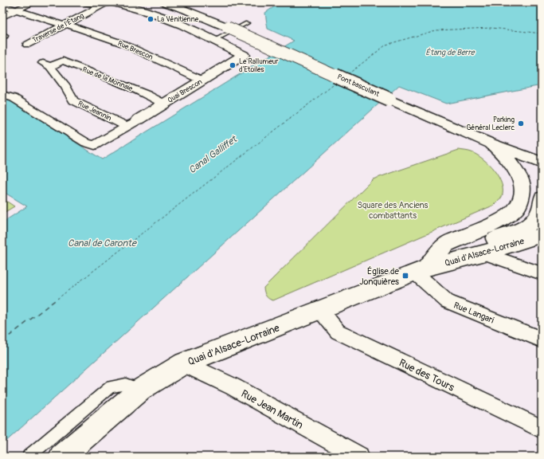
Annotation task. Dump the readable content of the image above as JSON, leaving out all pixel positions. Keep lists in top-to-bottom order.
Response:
{
  "streets": {
    "main road": ["Pont basculant", "Quai Brescon", "Quai d'Alsace-Lorraine"],
    "street": [
      "Traverse de l'Étang",
      "Rue Brescon",
      "Rue de la Monnaie",
      "Rue Jeannin",
      "Rue Langari",
      "Rue des Tours",
      "Rue Jean Martin"
    ]
  },
  "crossings": [
    ["Traverse de l'Étang", "Rue Brescon"],
    ["Traverse de l'Étang", "Quai Brescon"],
    ["Rue Brescon", "Quai Brescon"],
    ["Rue de la Monnaie", "Quai Brescon"],
    ["Rue de la Monnaie", "Rue Jeannin"],
    ["Pont basculant", "Quai d'Alsace-Lorraine"],
    ["Quai Brescon", "Rue Jeannin"],
    ["Quai d'Alsace-Lorraine", "Rue Langari"],
    ["Quai d'Alsace-Lorraine", "Rue des Tours"],
    ["Quai d'Alsace-Lorraine", "Rue Jean Martin"]
  ],
  "water": ["Étang de Berre", "Canal Galliffet", "Canal de Caronte"],
  "parks": ["Square des Anciens combattants"],
  "places": {
    "other": ["La Vénitienne", "Le Rallumeur d'Etoiles", "Parking Général Leclerc"],
    "transit": ["Église de Jonquières"]
  }
}
